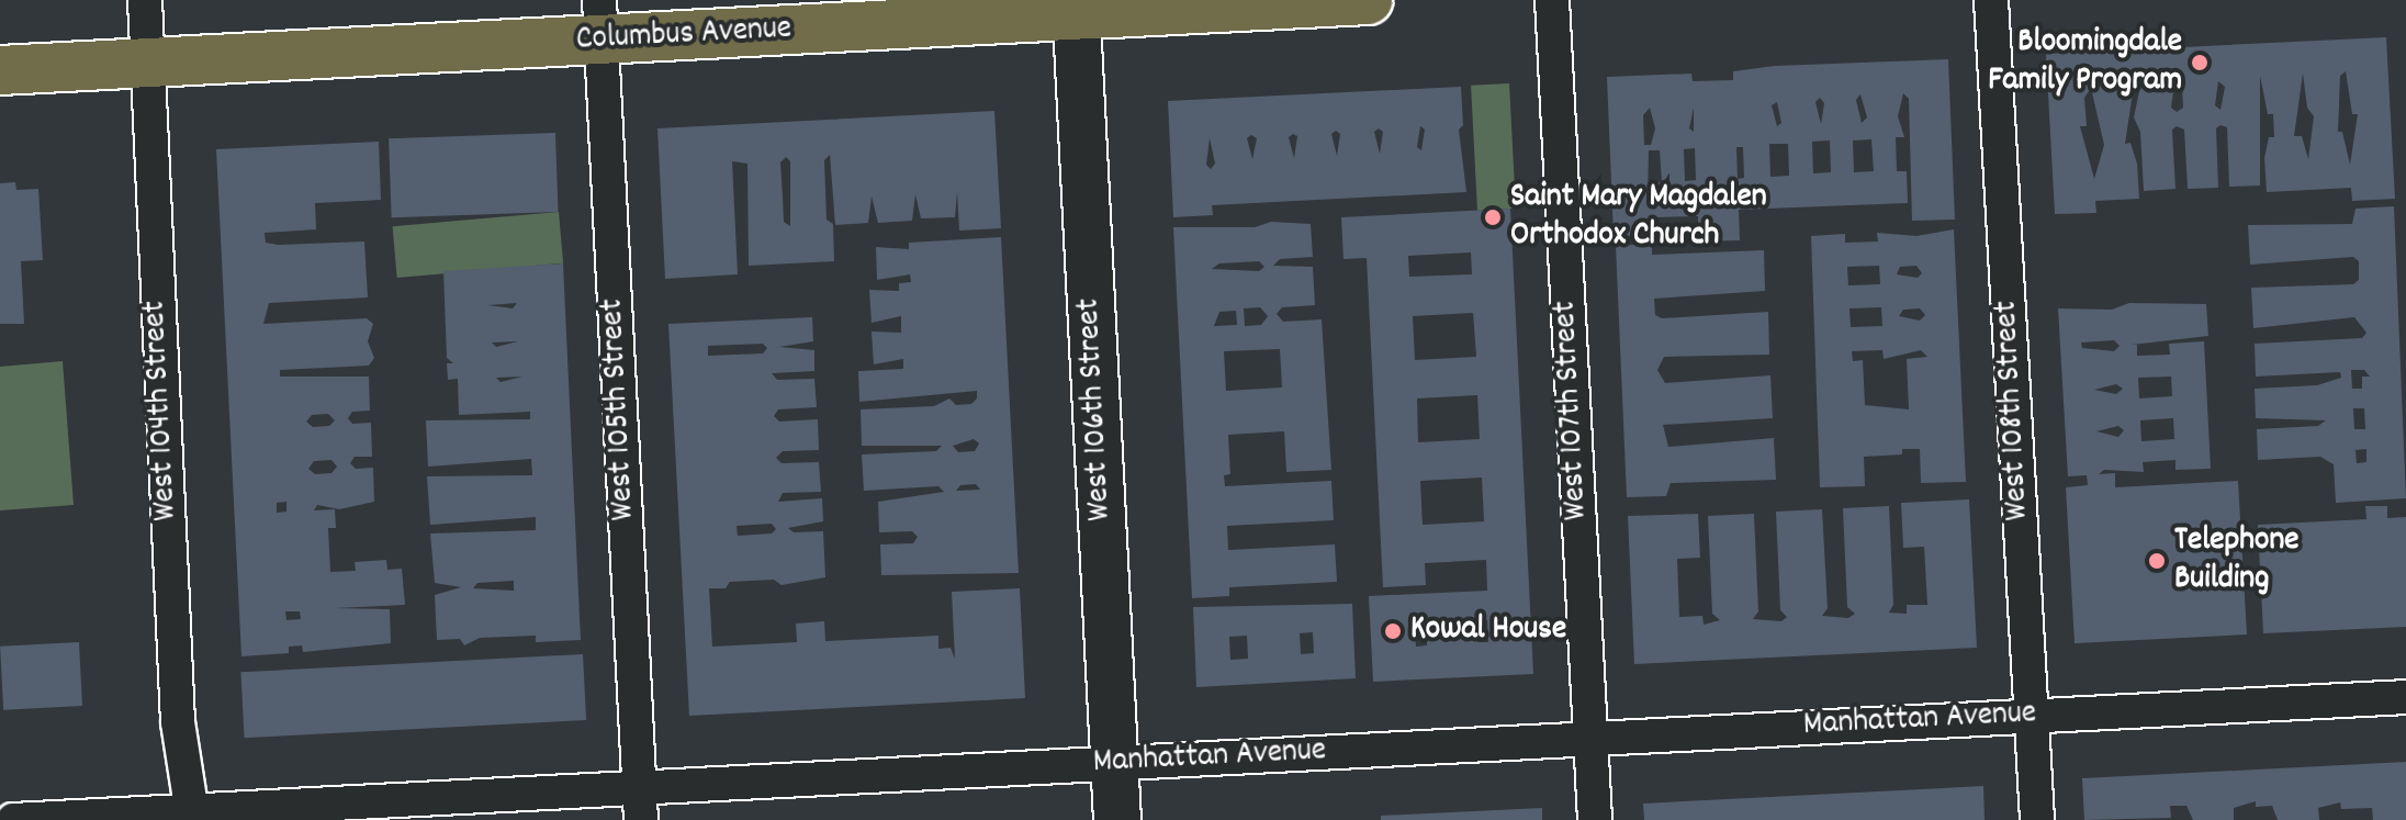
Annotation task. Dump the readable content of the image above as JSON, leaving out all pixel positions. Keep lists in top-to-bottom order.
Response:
{
  "streets": {
    "main road": ["Columbus Avenue", "West 106th Street"],
    "street": [
      "West 105th Street",
      "West 104th Street",
      "West 107th Street",
      "West 108th Street",
      "Manhattan Avenue"
    ]
  },
  "crossings": [
    ["Columbus Avenue", "West 105th Street"],
    ["Columbus Avenue", "West 106th Street"],
    ["Columbus Avenue", "West 104th Street"],
    ["West 105th Street", "Manhattan Avenue"],
    ["West 106th Street", "Manhattan Avenue"],
    ["West 104th Street", "Manhattan Avenue"],
    ["West 107th Street", "Manhattan Avenue"],
    ["West 108th Street", "Manhattan Avenue"]
  ],
  "places": [
    "Bloomingdale Family Program",
    "Saint Mary Magdalen Orthodox Church",
    "Telephone Building",
    "Kowal House"
  ]
}
